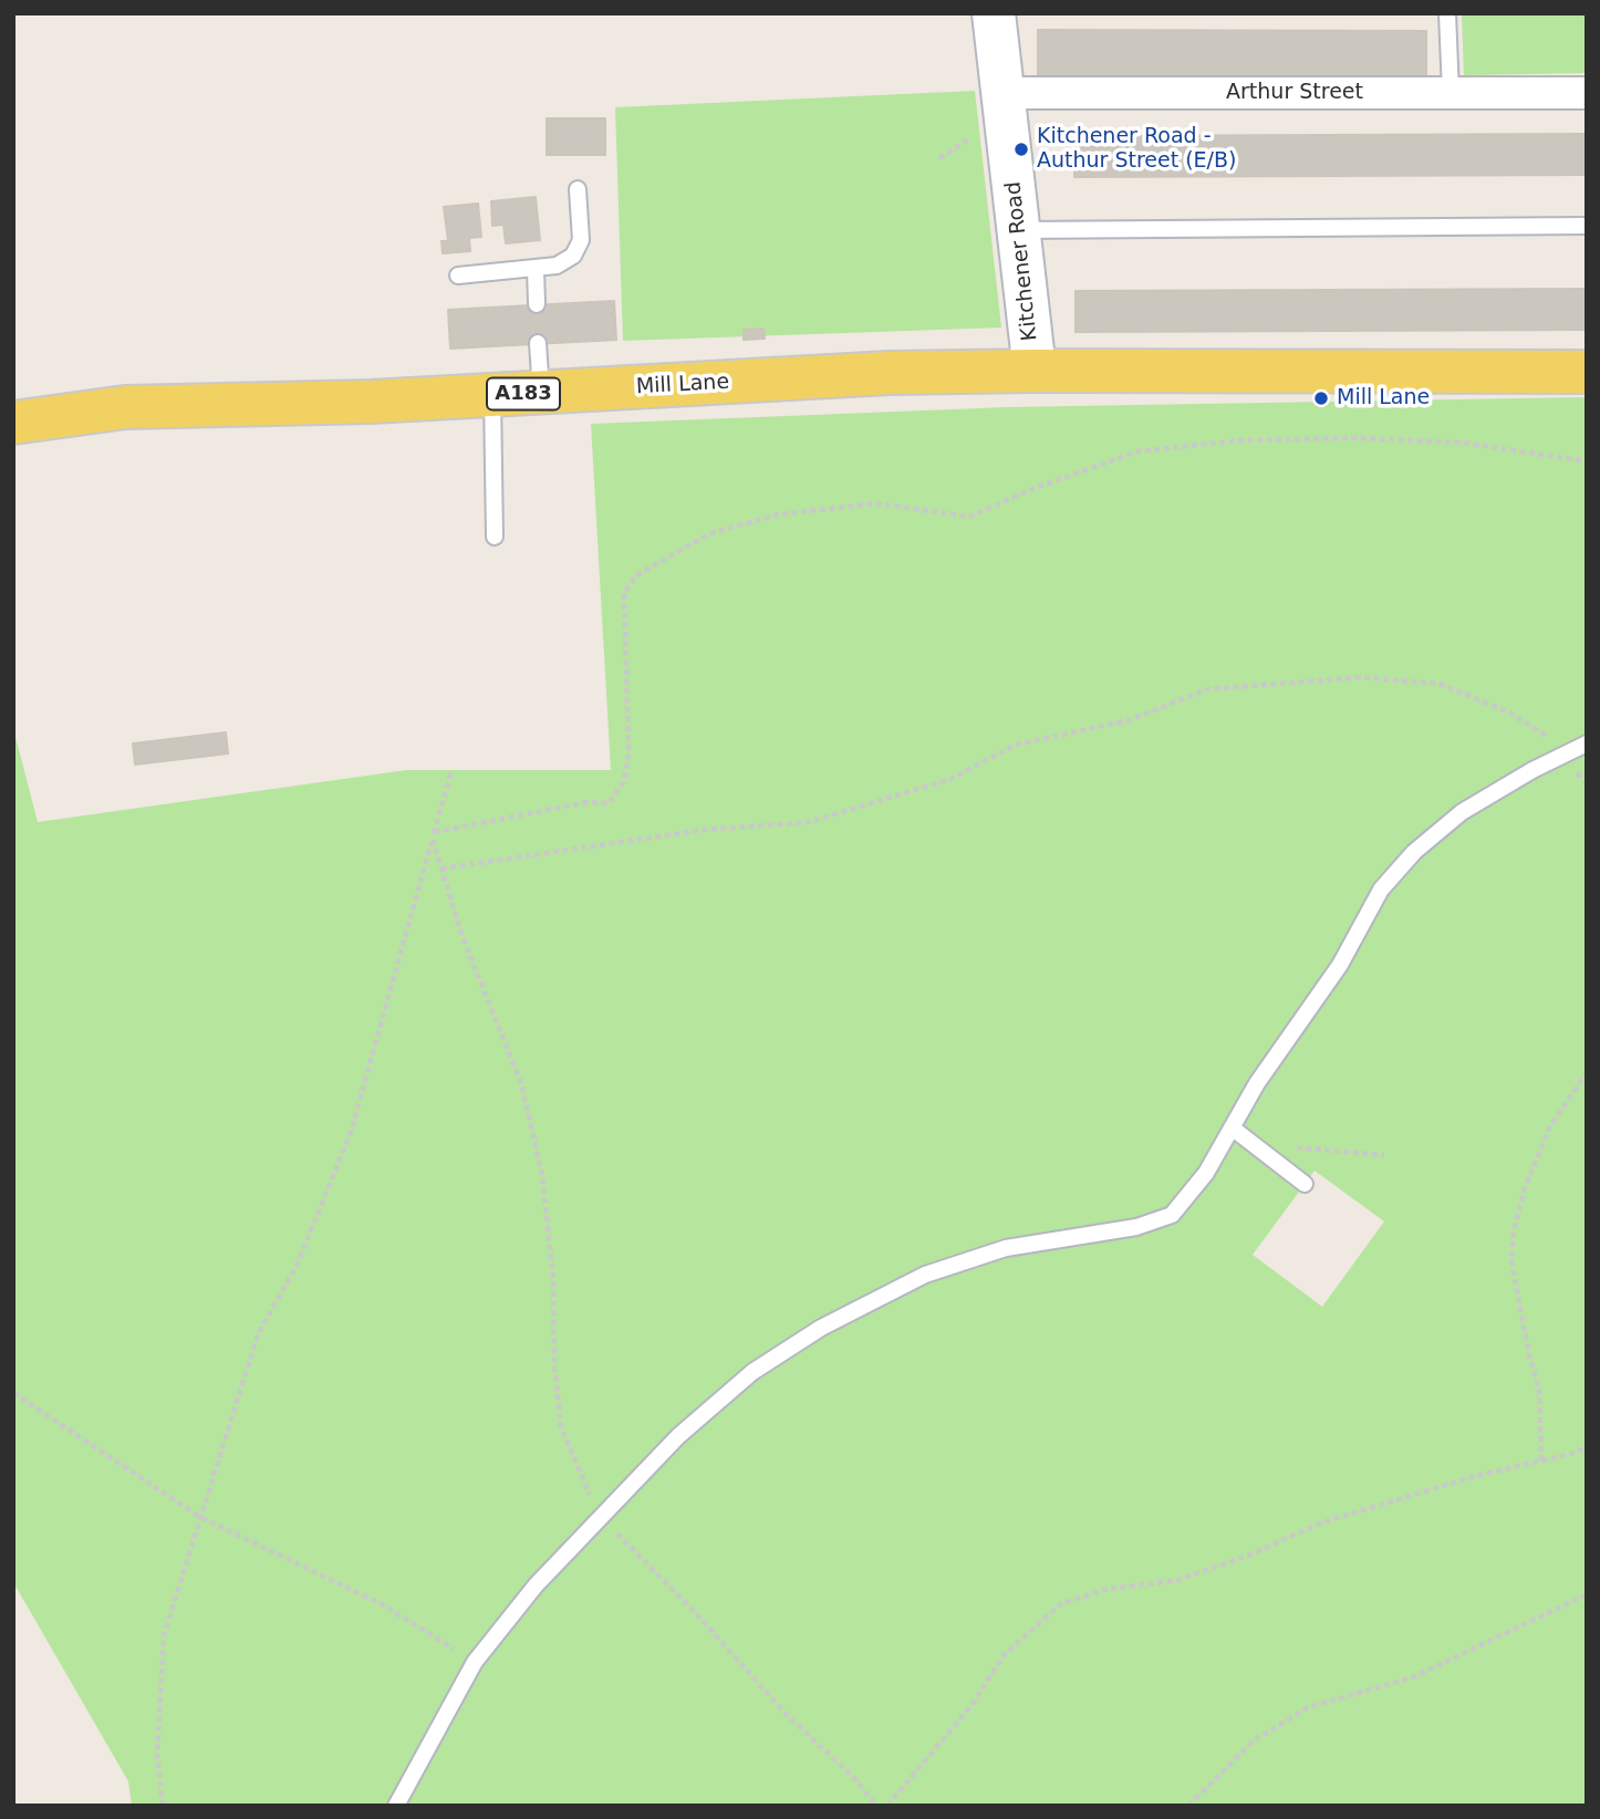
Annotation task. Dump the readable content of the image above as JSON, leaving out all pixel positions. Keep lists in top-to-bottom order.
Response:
{
  "streets": {
    "main road": ["Mill Lane", "A183"],
    "street": ["Arthur Street", "Kitchener Road"]
  },
  "crossings": [
    ["Arthur Street", "Kitchener Road"],
    ["Kitchener Road", "Mill Lane"]
  ],
  "places": ["Kitchener Road - Authur Street (E/B)", "Mill Lane"]
}
